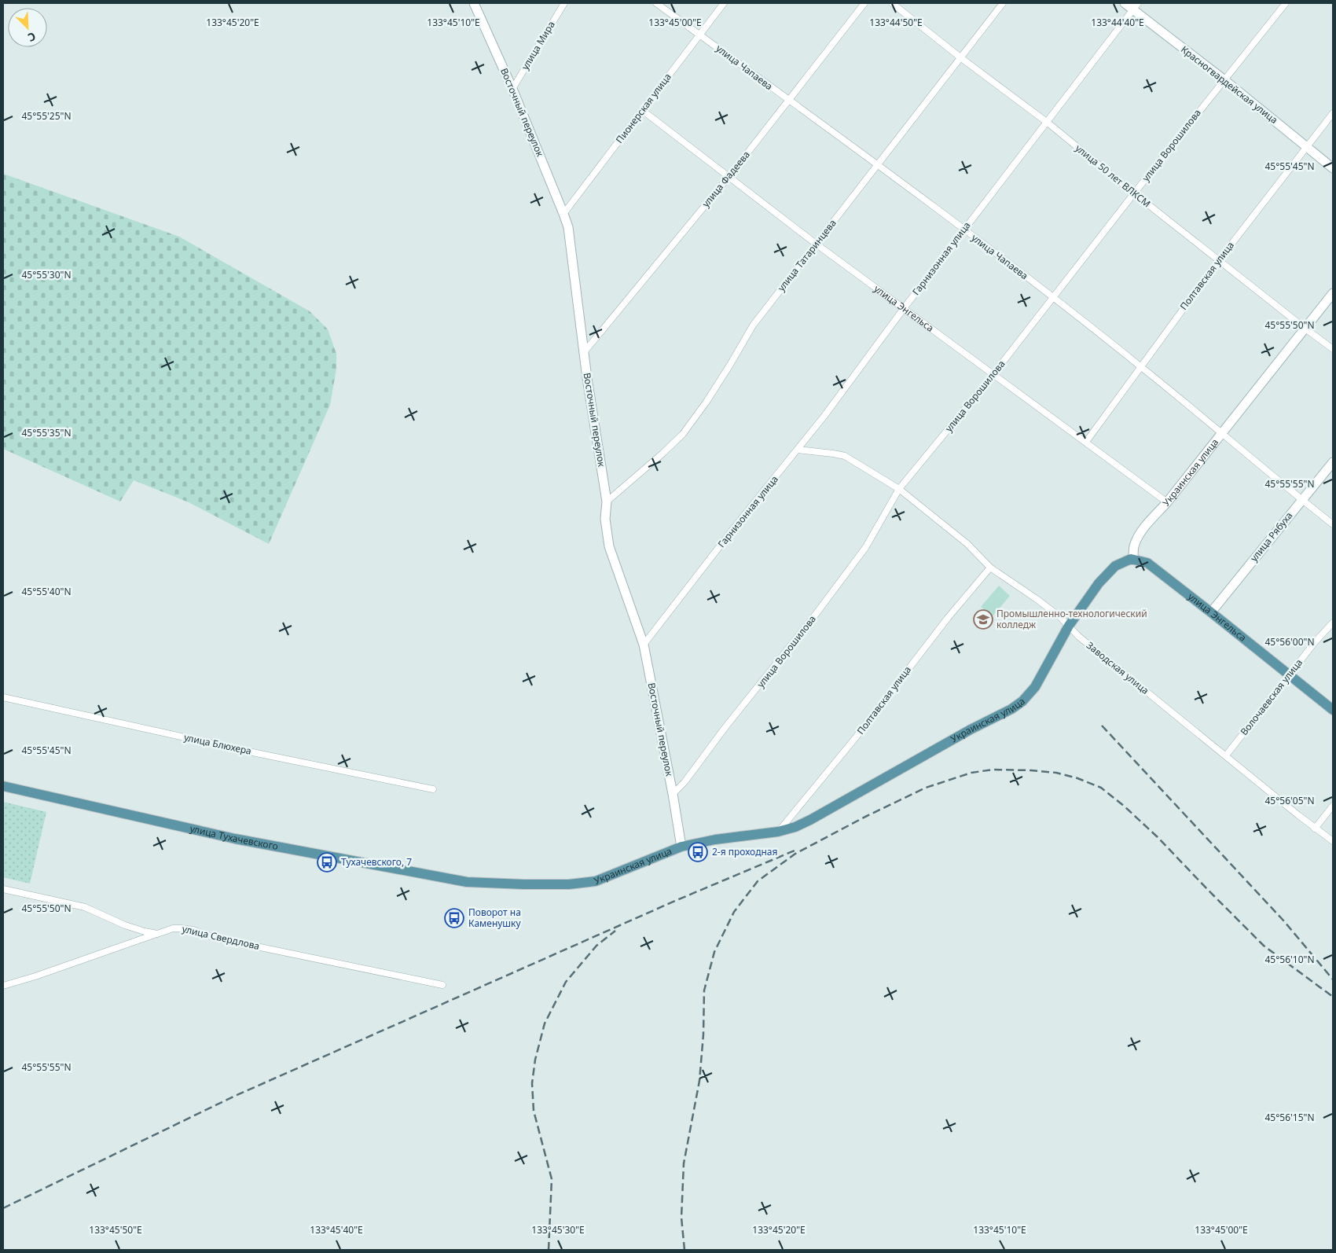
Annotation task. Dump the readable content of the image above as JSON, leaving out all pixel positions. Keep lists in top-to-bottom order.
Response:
{
  "streets": {
    "main road": ["улица Энгельса", "Украинская улица", "улица Тухачевского"],
    "street": [
      "улица Мира",
      "улица Чапаева",
      "Красногвардейская улица",
      "Пионерская улица",
      "Восточный переулок",
      "улица Ворошилова",
      "улица 50 лет ВЛКСМ",
      "улица Фадеева",
      "улица Татаринцева",
      "Гарнизонная улица",
      "Полтавская улица",
      "улица Рябуха",
      "Заводская улица",
      "Волочаевская улица",
      "улица Блюхера",
      "улица Свердлова"
    ]
  },
  "crossings": [
    ["улица Мира", "Восточный переулок"],
    ["улица Чапаева", "Пионерская улица"],
    ["улица Чапаева", "улица Ворошилова"],
    ["улица Чапаева", "улица Фадеева"],
    ["улица Чапаева", "улица Татаринцева"],
    ["улица Чапаева", "Гарнизонная улица"],
    ["улица Чапаева", "Полтавская улица"],
    ["улица Чапаева", "Украинская улица"],
    ["улица Чапаева", "улица Рябуха"],
    ["Красногвардейская улица", "улица Ворошилова"],
    ["Красногвардейская улица", "Гарнизонная улица"],
    ["Красногвардейская улица", "Полтавская улица"],
    ["Пионерская улица", "Восточный переулок"],
    ["Пионерская улица", "улица Энгельса"],
    ["Восточный переулок", "улица Ворошилова"],
    ["Восточный переулок", "улица Фадеева"],
    ["Восточный переулок", "улица Татаринцева"],
    ["Восточный переулок", "Гарнизонная улица"],
    ["Восточный переулок", "Украинская улица"],
    ["улица Ворошилова", "улица 50 лет ВЛКСМ"],
    ["улица Ворошилова", "улица Энгельса"],
    ["улица Ворошилова", "Заводская улица"],
    ["улица 50 лет ВЛКСМ", "улица Татаринцева"],
    ["улица 50 лет ВЛКСМ", "Гарнизонная улица"],
    ["улица 50 лет ВЛКСМ", "Полтавская улица"],
    ["улица 50 лет ВЛКСМ", "Украинская улица"],
    ["улица Фадеева", "улица Энгельса"],
    ["улица Татаринцева", "улица Энгельса"],
    ["Гарнизонная улица", "улица Энгельса"],
    ["Гарнизонная улица", "Заводская улица"],
    ["Полтавская улица", "улица Энгельса"],
    ["Полтавская улица", "Украинская улица"],
    ["Полтавская улица", "Заводская улица"],
    ["улица Энгельса", "Украинская улица"],
    ["улица Энгельса", "улица Рябуха"],
    ["улица Энгельса", "Волочаевская улица"],
    ["Украинская улица", "Заводская улица"],
    ["Украинская улица", "улица Тухачевского"],
    ["Заводская улица", "Волочаевская улица"]
  ],
  "places": {
    "school or university": ["Промышленно-технологический колледж"],
    "bus stop": ["2-я проходная", "Тухачевского, 7", "Поворот на Каменушку"]
  },
  "north": "bottom right",
  "coordinates": [
    "133°45'20\"E",
    "133°45'10\"E",
    "133°45'00\"E",
    "133°44'50\"E",
    "133°44'40\"E",
    "45°55'25\"N",
    "45°55'45\"N",
    "45°55'30\"N",
    "45°55'50\"N",
    "45°55'35\"N",
    "45°55'55\"N",
    "45°55'40\"N",
    "45°56'00\"N",
    "45°56'05\"N",
    "45°56'10\"N",
    "45°56'15\"N",
    "133°45'50\"E",
    "133°45'40\"E",
    "133°45'30\"E"
  ]
}
